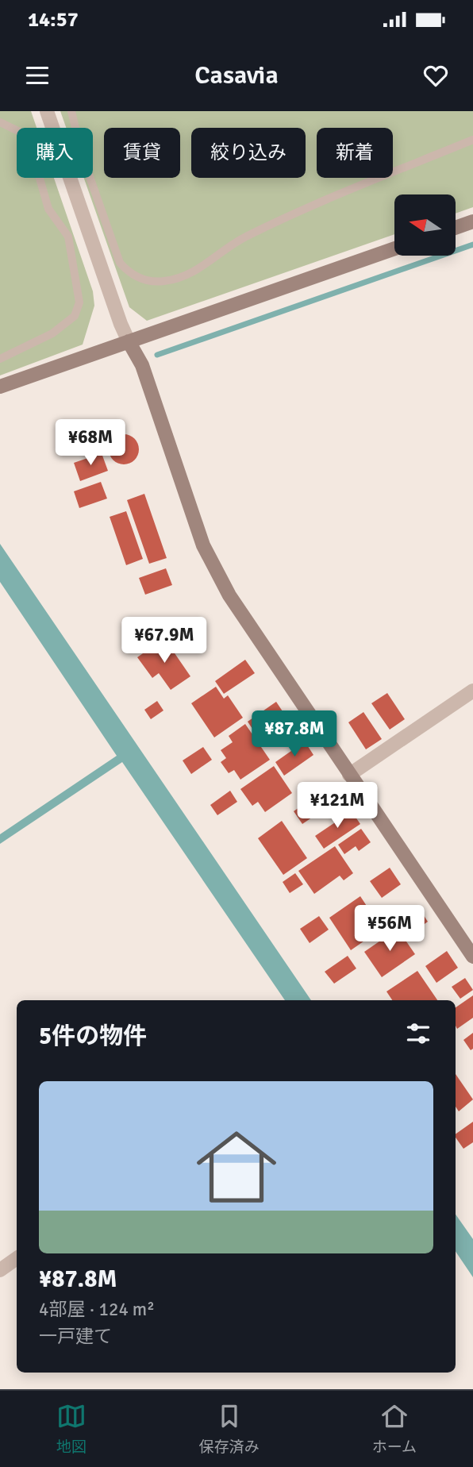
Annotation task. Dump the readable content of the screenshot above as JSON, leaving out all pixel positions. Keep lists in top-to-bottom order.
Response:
{
  "north": "left",
  "page": {
    "status": "14:57",
    "header": "Casavia",
    "chip": [
      "購入",
      "賃貸",
      "絞り込み",
      "新着"
    ],
    "price": [
      "¥68M",
      "¥67.9M",
      "¥87.8M",
      "¥121M",
      "¥56M"
    ],
    "heading": "5件の物件",
    "list": [
      {
        "name": "¥87.8M",
        "note": "4部屋 · 124 m² · 一戸建て"
      }
    ],
    "tabs": ["地図", "保存済み", "ホーム"]
  }
}
